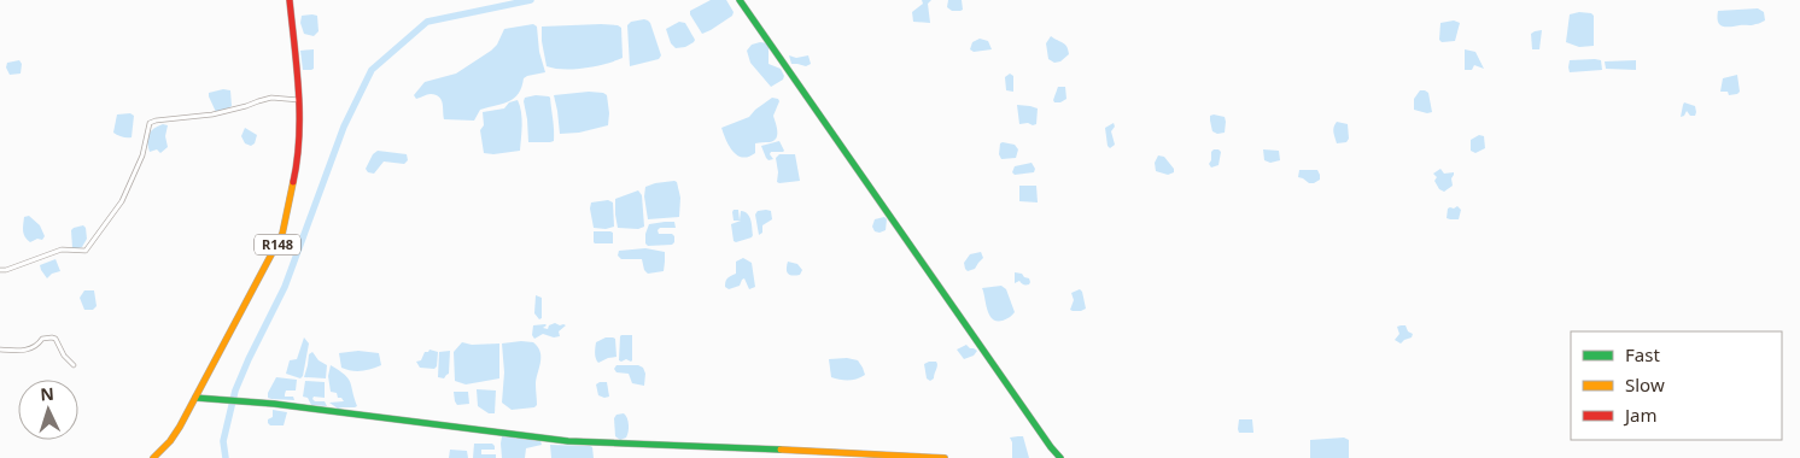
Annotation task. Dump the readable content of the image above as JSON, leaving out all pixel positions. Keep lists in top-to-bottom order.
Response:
{
  "streets": {
    "main road": ["R148"]
  },
  "legend": ["Fast", "Slow", "Jam"],
  "north": "top"
}
